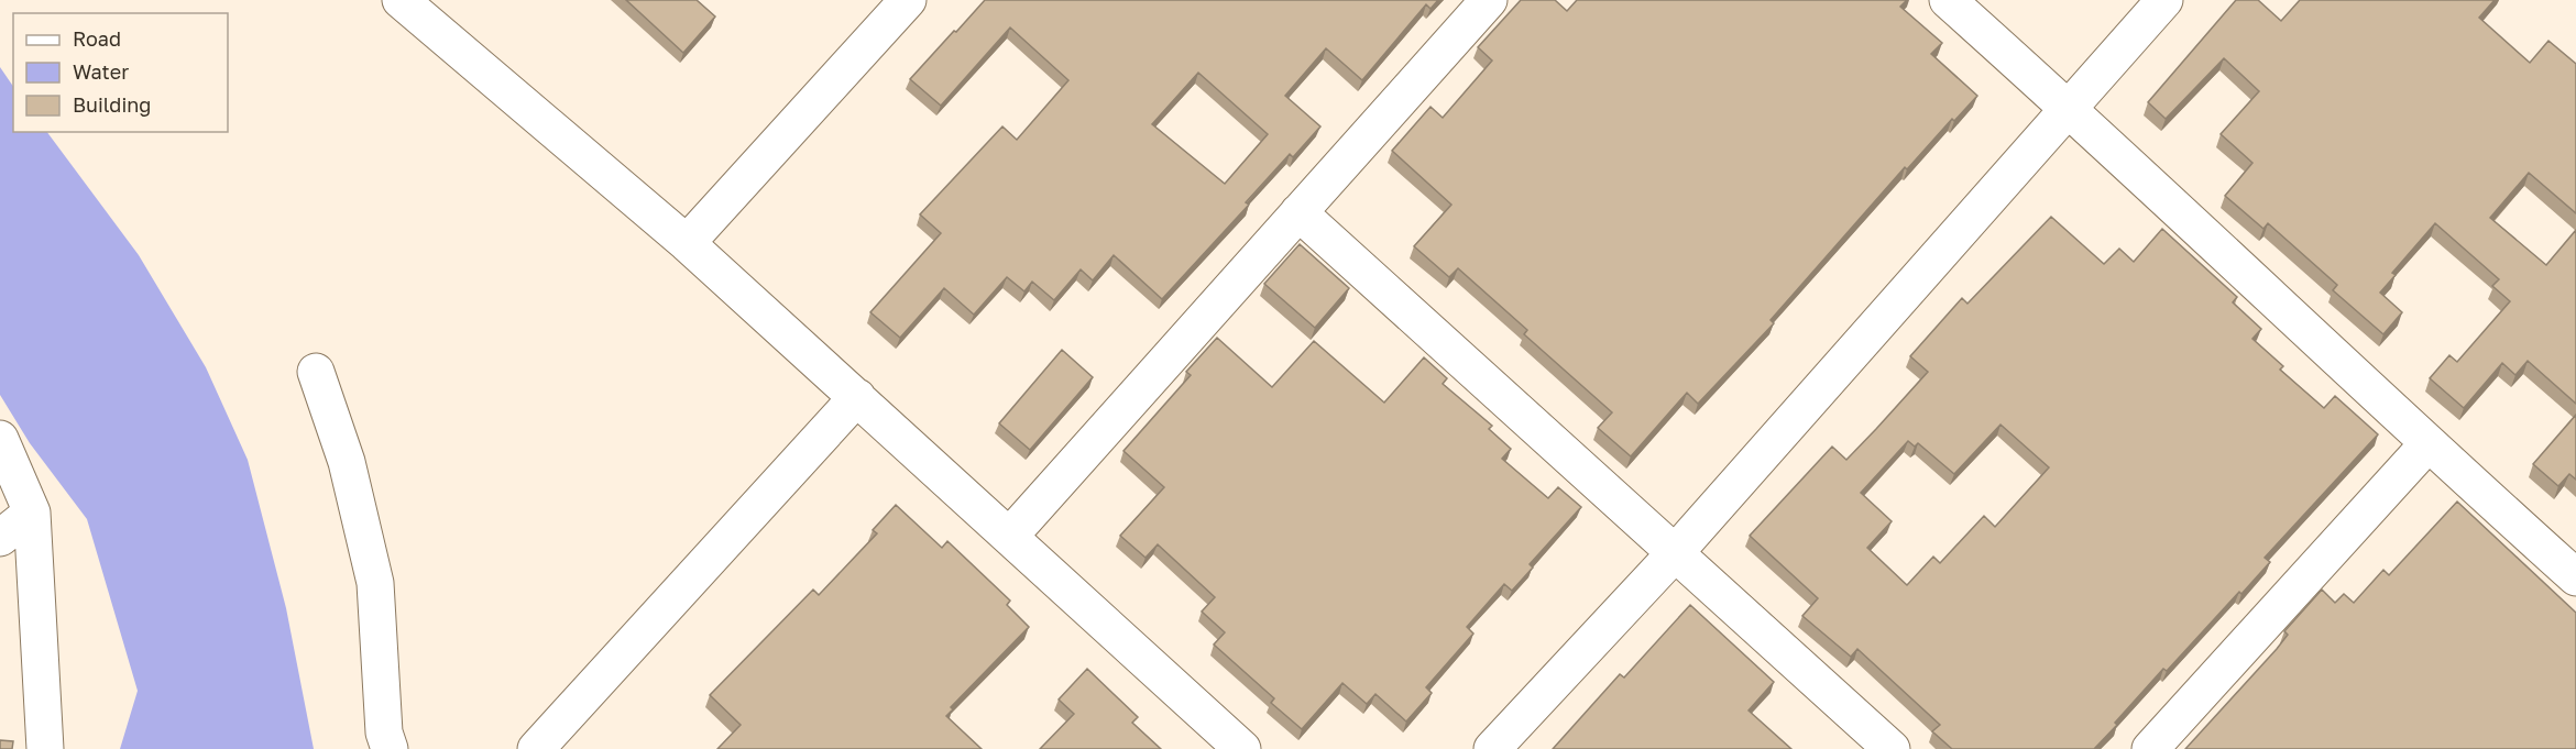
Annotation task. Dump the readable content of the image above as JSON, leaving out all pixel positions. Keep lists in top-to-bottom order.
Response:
{
  "legend": ["Road", "Water", "Building"]
}
